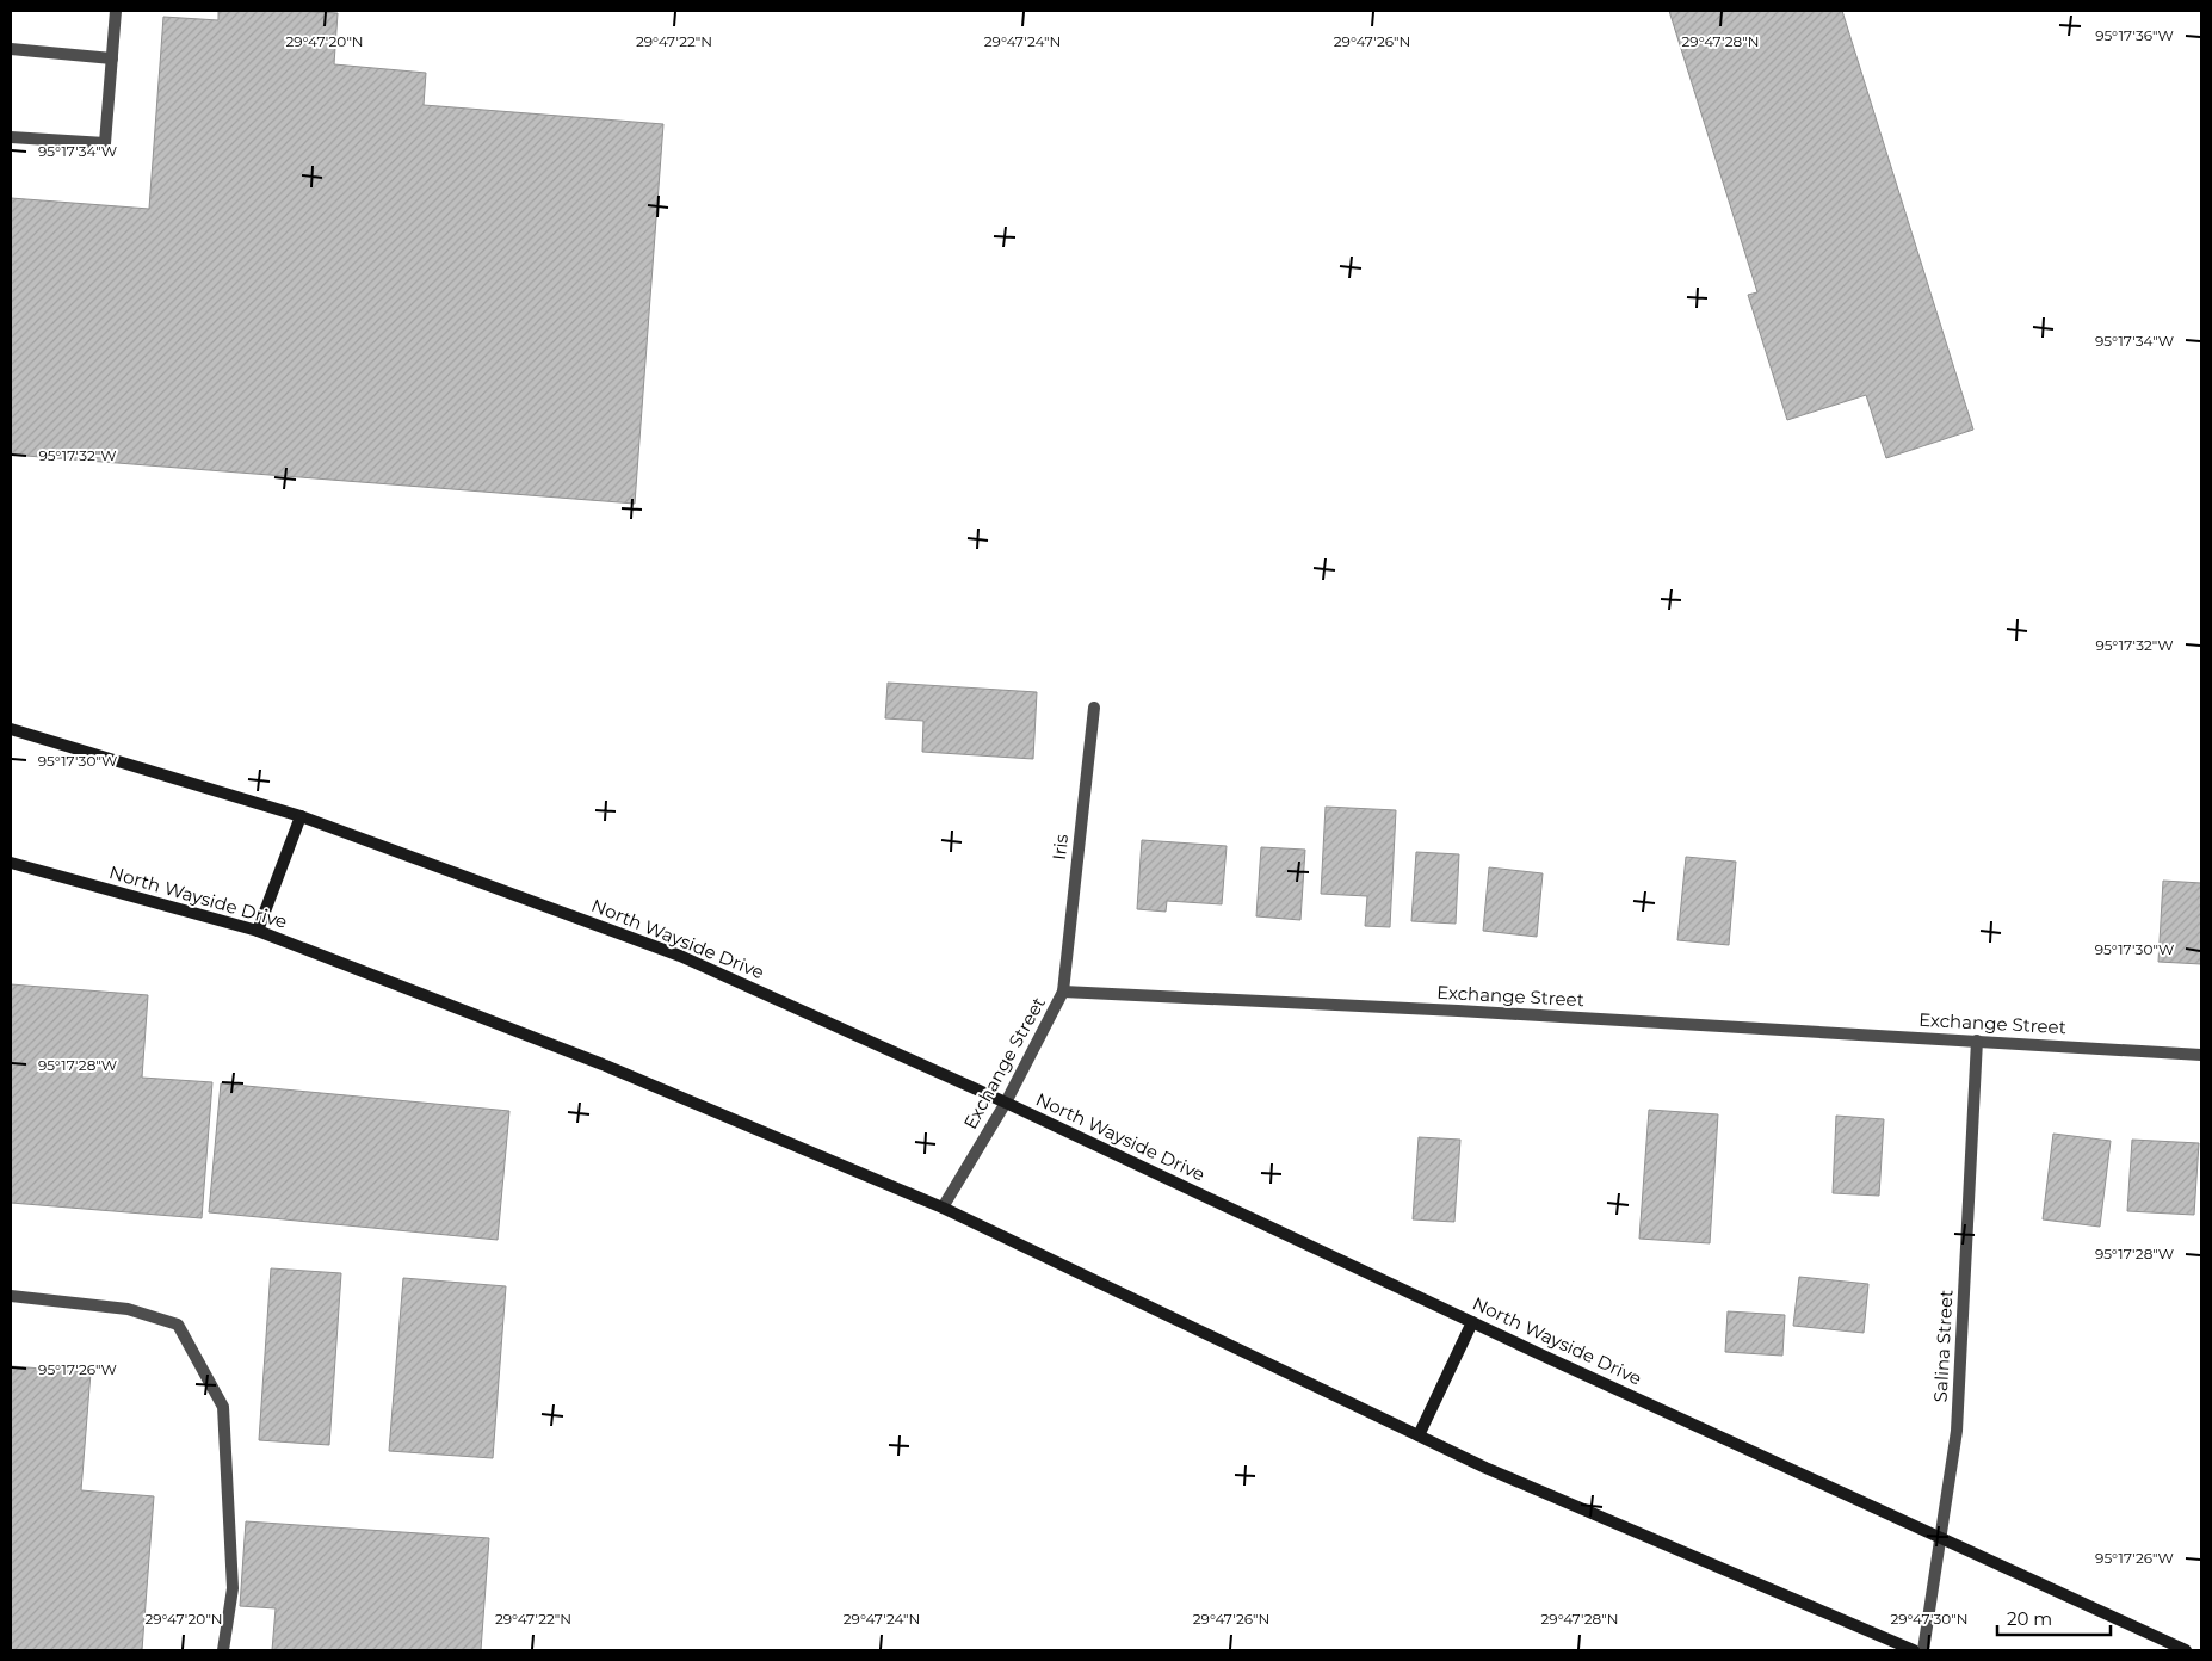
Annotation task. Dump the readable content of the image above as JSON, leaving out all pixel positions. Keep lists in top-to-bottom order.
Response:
{
  "streets": {
    "main road": ["North Wayside Drive"],
    "street": ["Iris", "Exchange Street", "Salina Street"]
  },
  "crossings": [
    ["Iris", "Exchange Street"],
    ["North Wayside Drive", "Exchange Street"],
    ["North Wayside Drive", "Salina Street"],
    ["Exchange Street", "Salina Street"]
  ],
  "scale_bar": "20 m",
  "coordinates": [
    "95°17'36\"W",
    "29°47'20\"N",
    "29°47'22\"N",
    "29°47'24\"N",
    "29°47'26\"N",
    "29°47'28\"N",
    "95°17'34\"W",
    "95°17'32\"W",
    "95°17'30\"W",
    "95°17'28\"W",
    "95°17'26\"W",
    "29°47'30\"N"
  ]
}
